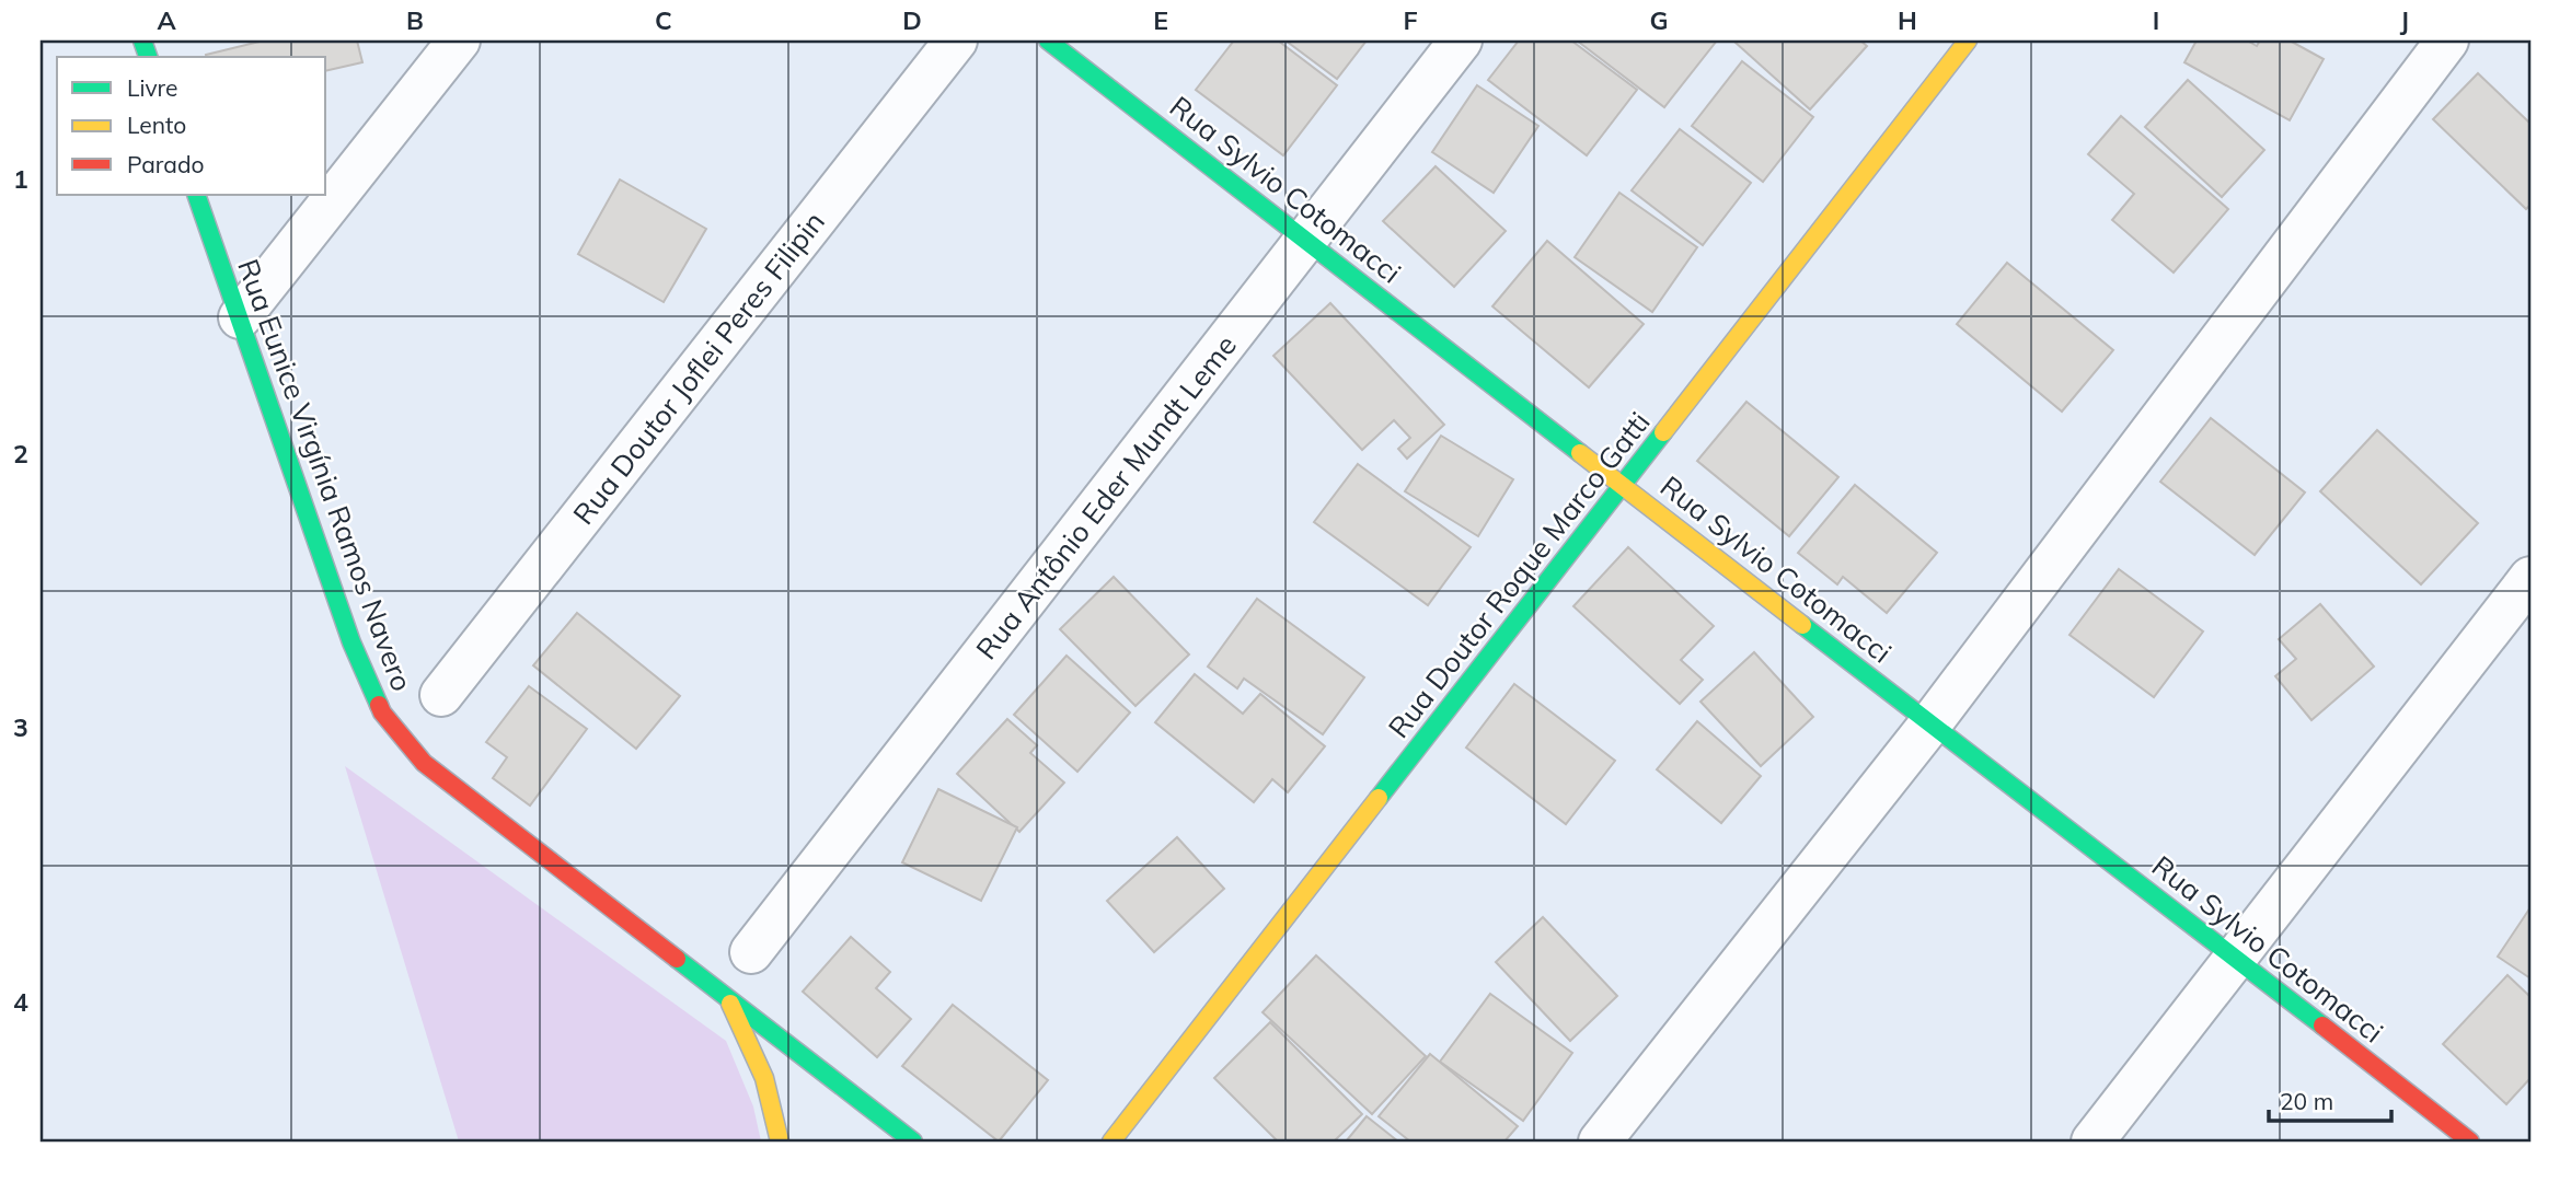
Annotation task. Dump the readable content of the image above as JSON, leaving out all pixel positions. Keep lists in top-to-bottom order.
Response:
{
  "streets": {
    "street": [
      "Rua Sylvio Cotomacci",
      "Rua Doutor Joflei Peres Filipin",
      "Rua Eunice Virgínia Ramos Navero",
      "Rua Antônio Eder Mundt Leme",
      "Rua Doutor Roque Marco Gatti"
    ]
  },
  "crossings": [
    ["Rua Sylvio Cotomacci", "Rua Antônio Eder Mundt Leme"],
    ["Rua Sylvio Cotomacci", "Rua Doutor Roque Marco Gatti"]
  ],
  "legend": ["Livre", "Lento", "Parado"],
  "scale_bar": "20 m",
  "grid": {
    "columns": [
      "A",
      "B",
      "C",
      "D",
      "E",
      "F",
      "G",
      "H",
      "I",
      "J"
    ],
    "rows": [
      "1",
      "2",
      "3",
      "4"
    ]
  }
}
